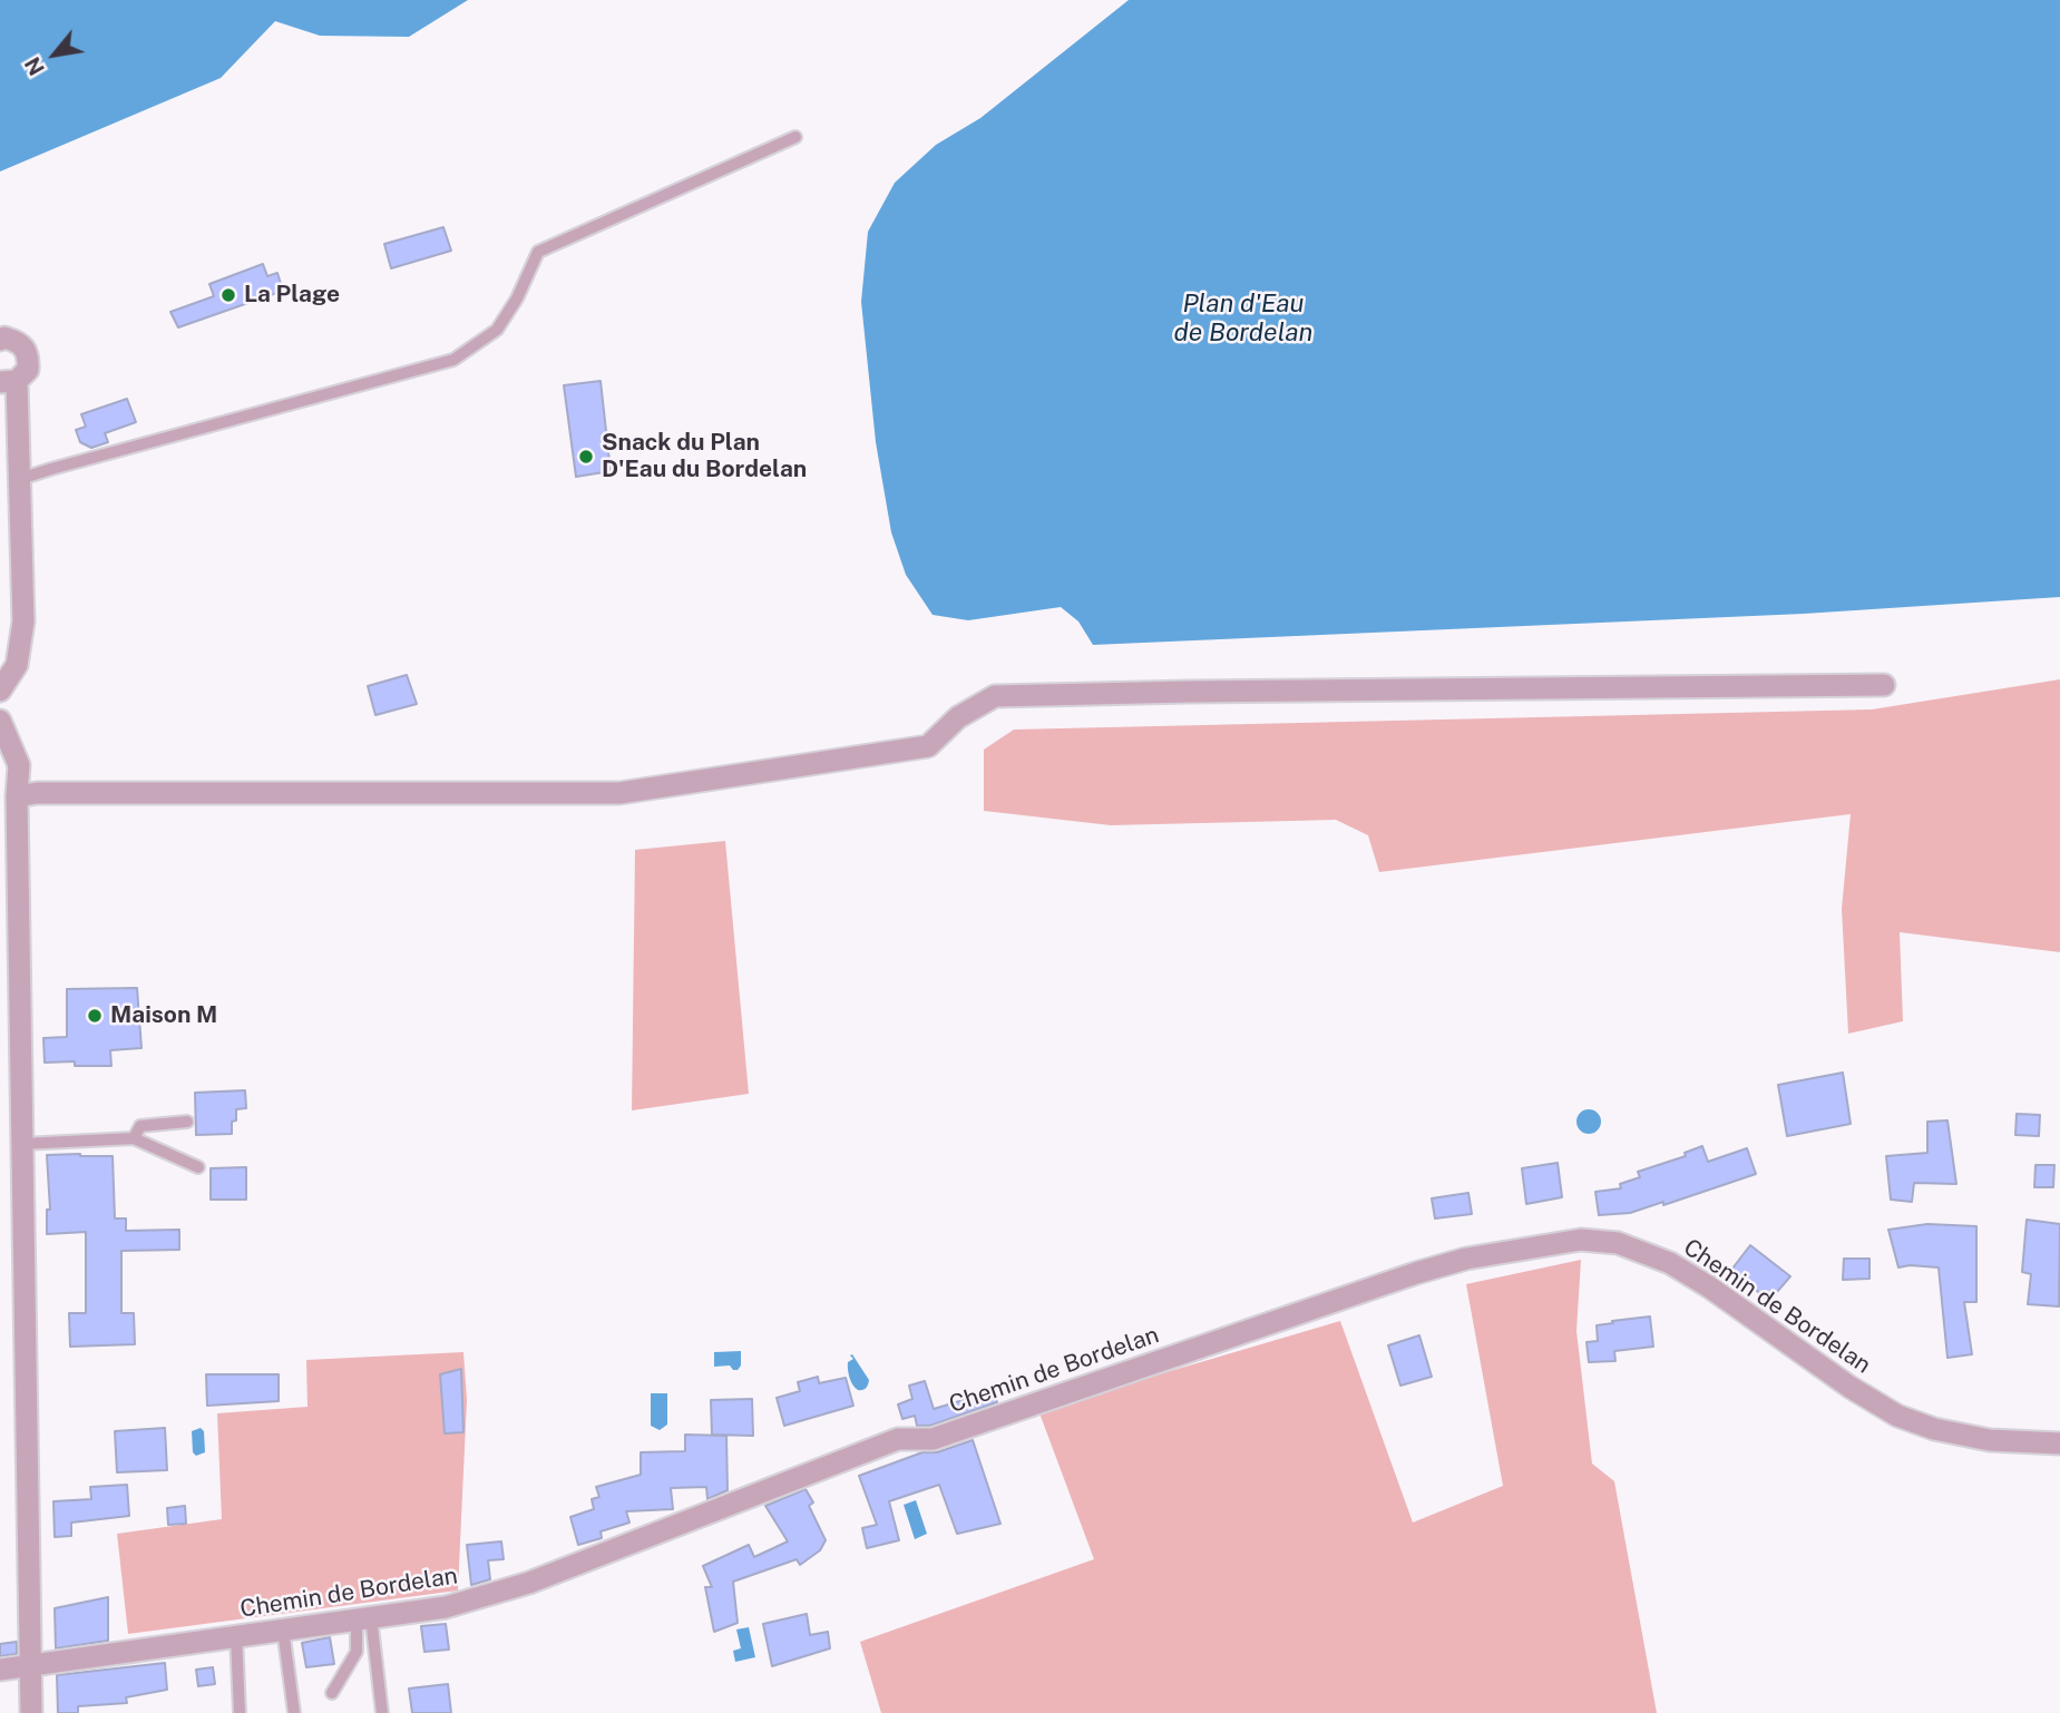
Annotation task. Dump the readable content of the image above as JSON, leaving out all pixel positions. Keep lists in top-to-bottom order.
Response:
{
  "streets": {
    "street": ["Chemin de Bordelan"]
  },
  "water": ["Plan d'Eau de Bordelan"],
  "places": ["La Plage", "Snack du Plan D'Eau du Bordelan", "Maison M"],
  "north": "bottom left"
}
